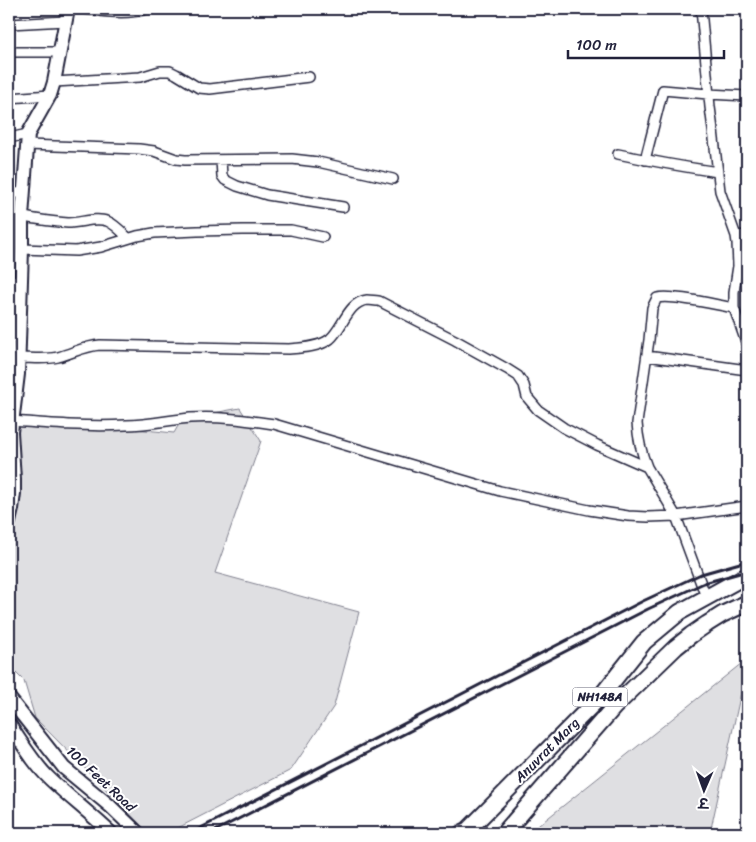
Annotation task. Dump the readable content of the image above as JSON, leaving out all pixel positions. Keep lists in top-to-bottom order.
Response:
{
  "streets": {
    "highway": ["NH148A", "Anuvrat Marg"],
    "street": ["100 Feet Road"]
  },
  "scale_bar": "100 m",
  "north": "bottom"
}
